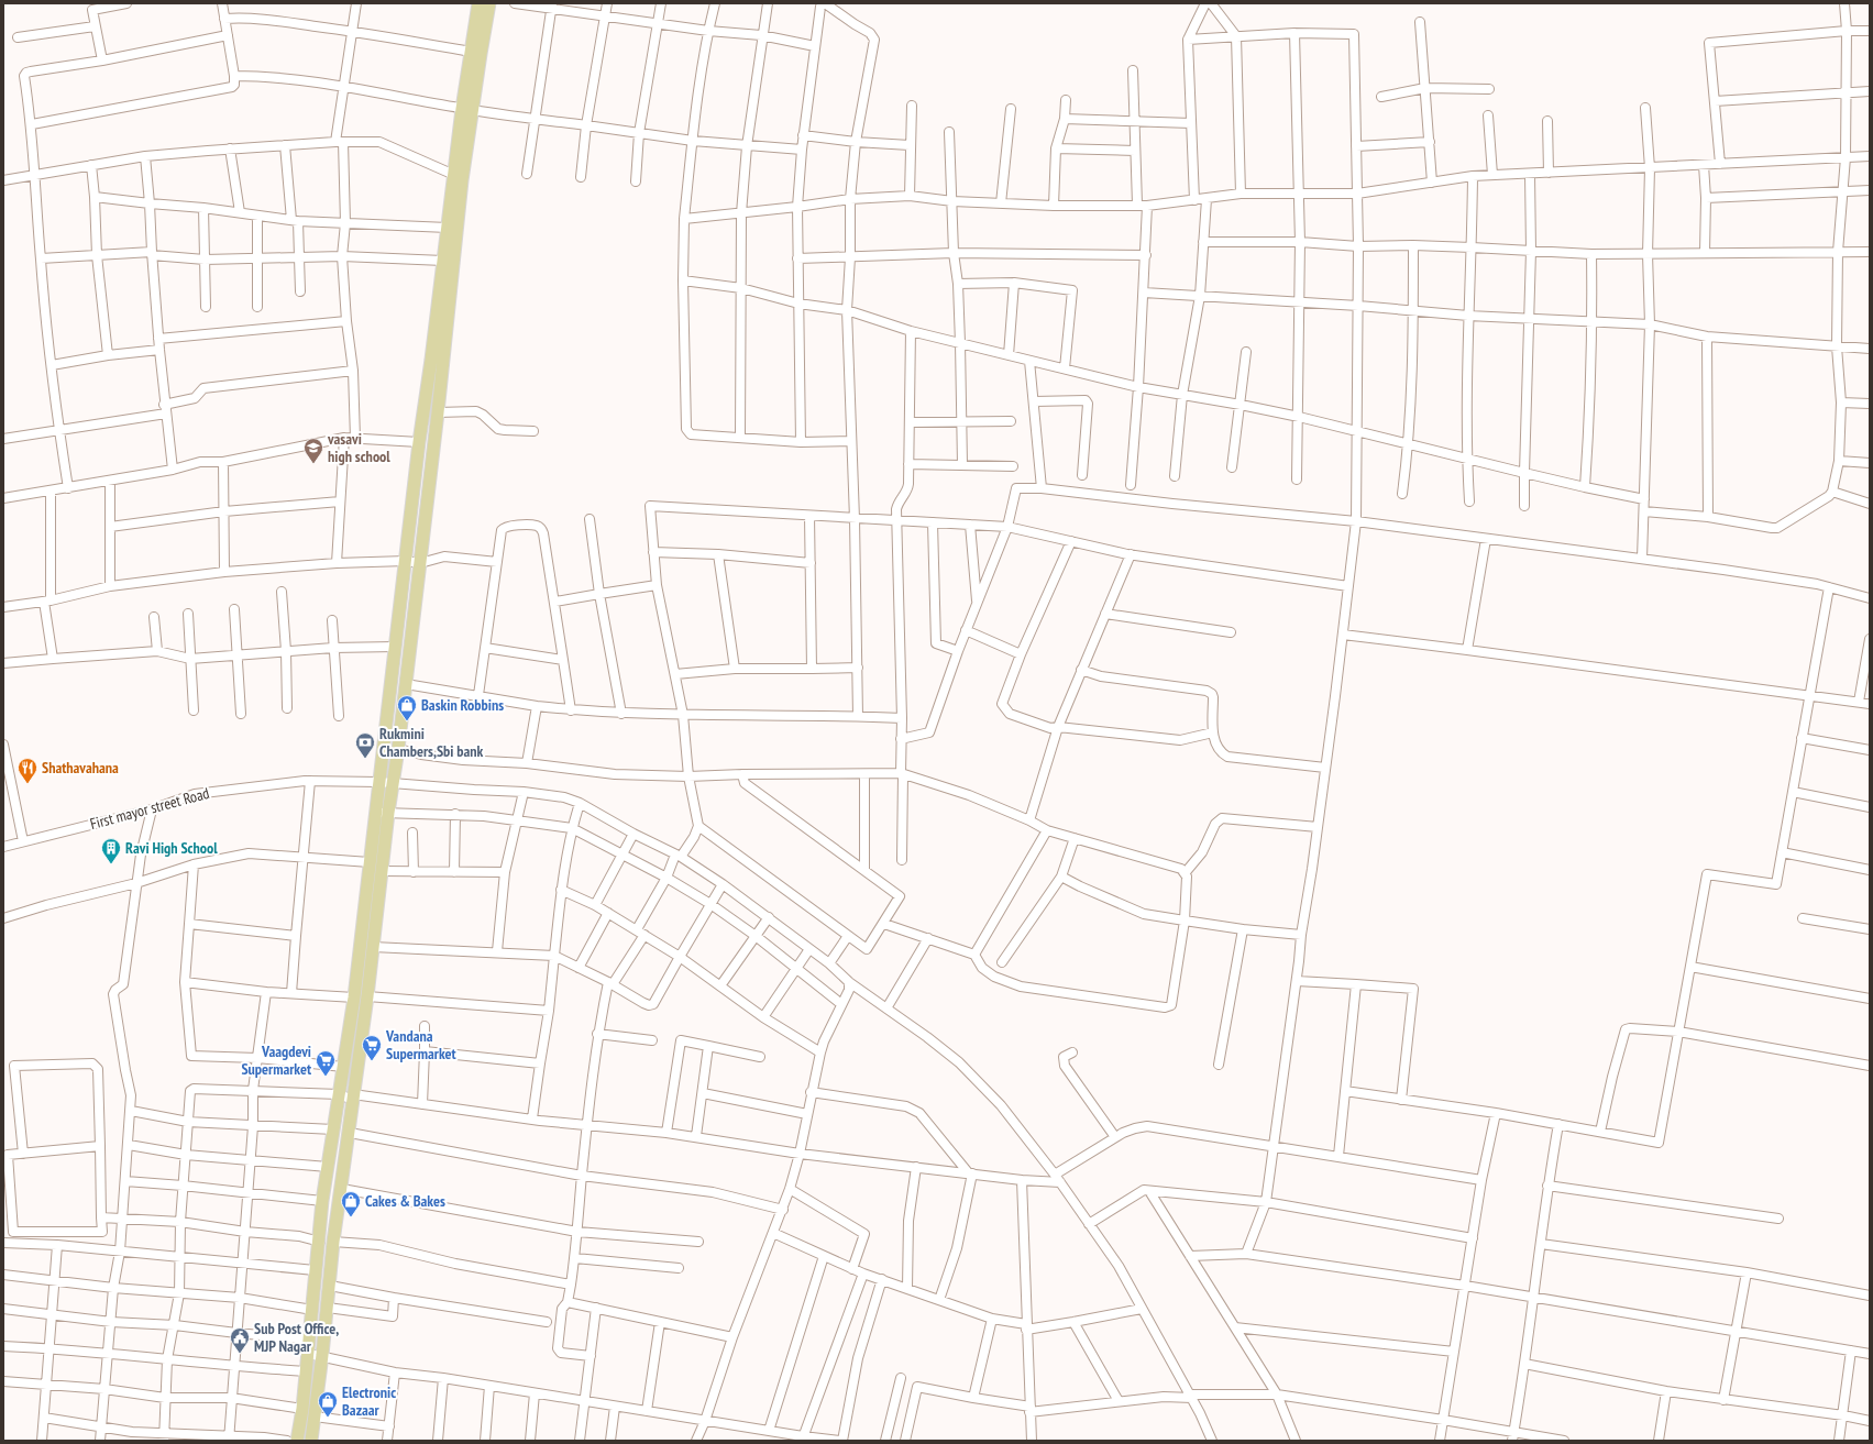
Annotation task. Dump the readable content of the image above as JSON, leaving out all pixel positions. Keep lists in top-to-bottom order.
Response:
{
  "streets": {
    "street": ["First mayor street Road"]
  },
  "places": {
    "school or university": ["vasavi high school"],
    "shop": ["Baskin Robbins", "Cakes & Bakes", "Electronic Bazaar"],
    "bank": ["Rukmini Chambers,Sbi bank"],
    "restaurant": ["Shathavahana"],
    "building": ["Ravi High School"],
    "supermarket": ["Vandana Supermarket", "Vaagdevi Supermarket"],
    "public building": ["Sub Post Office, MJP Nagar"]
  }
}
